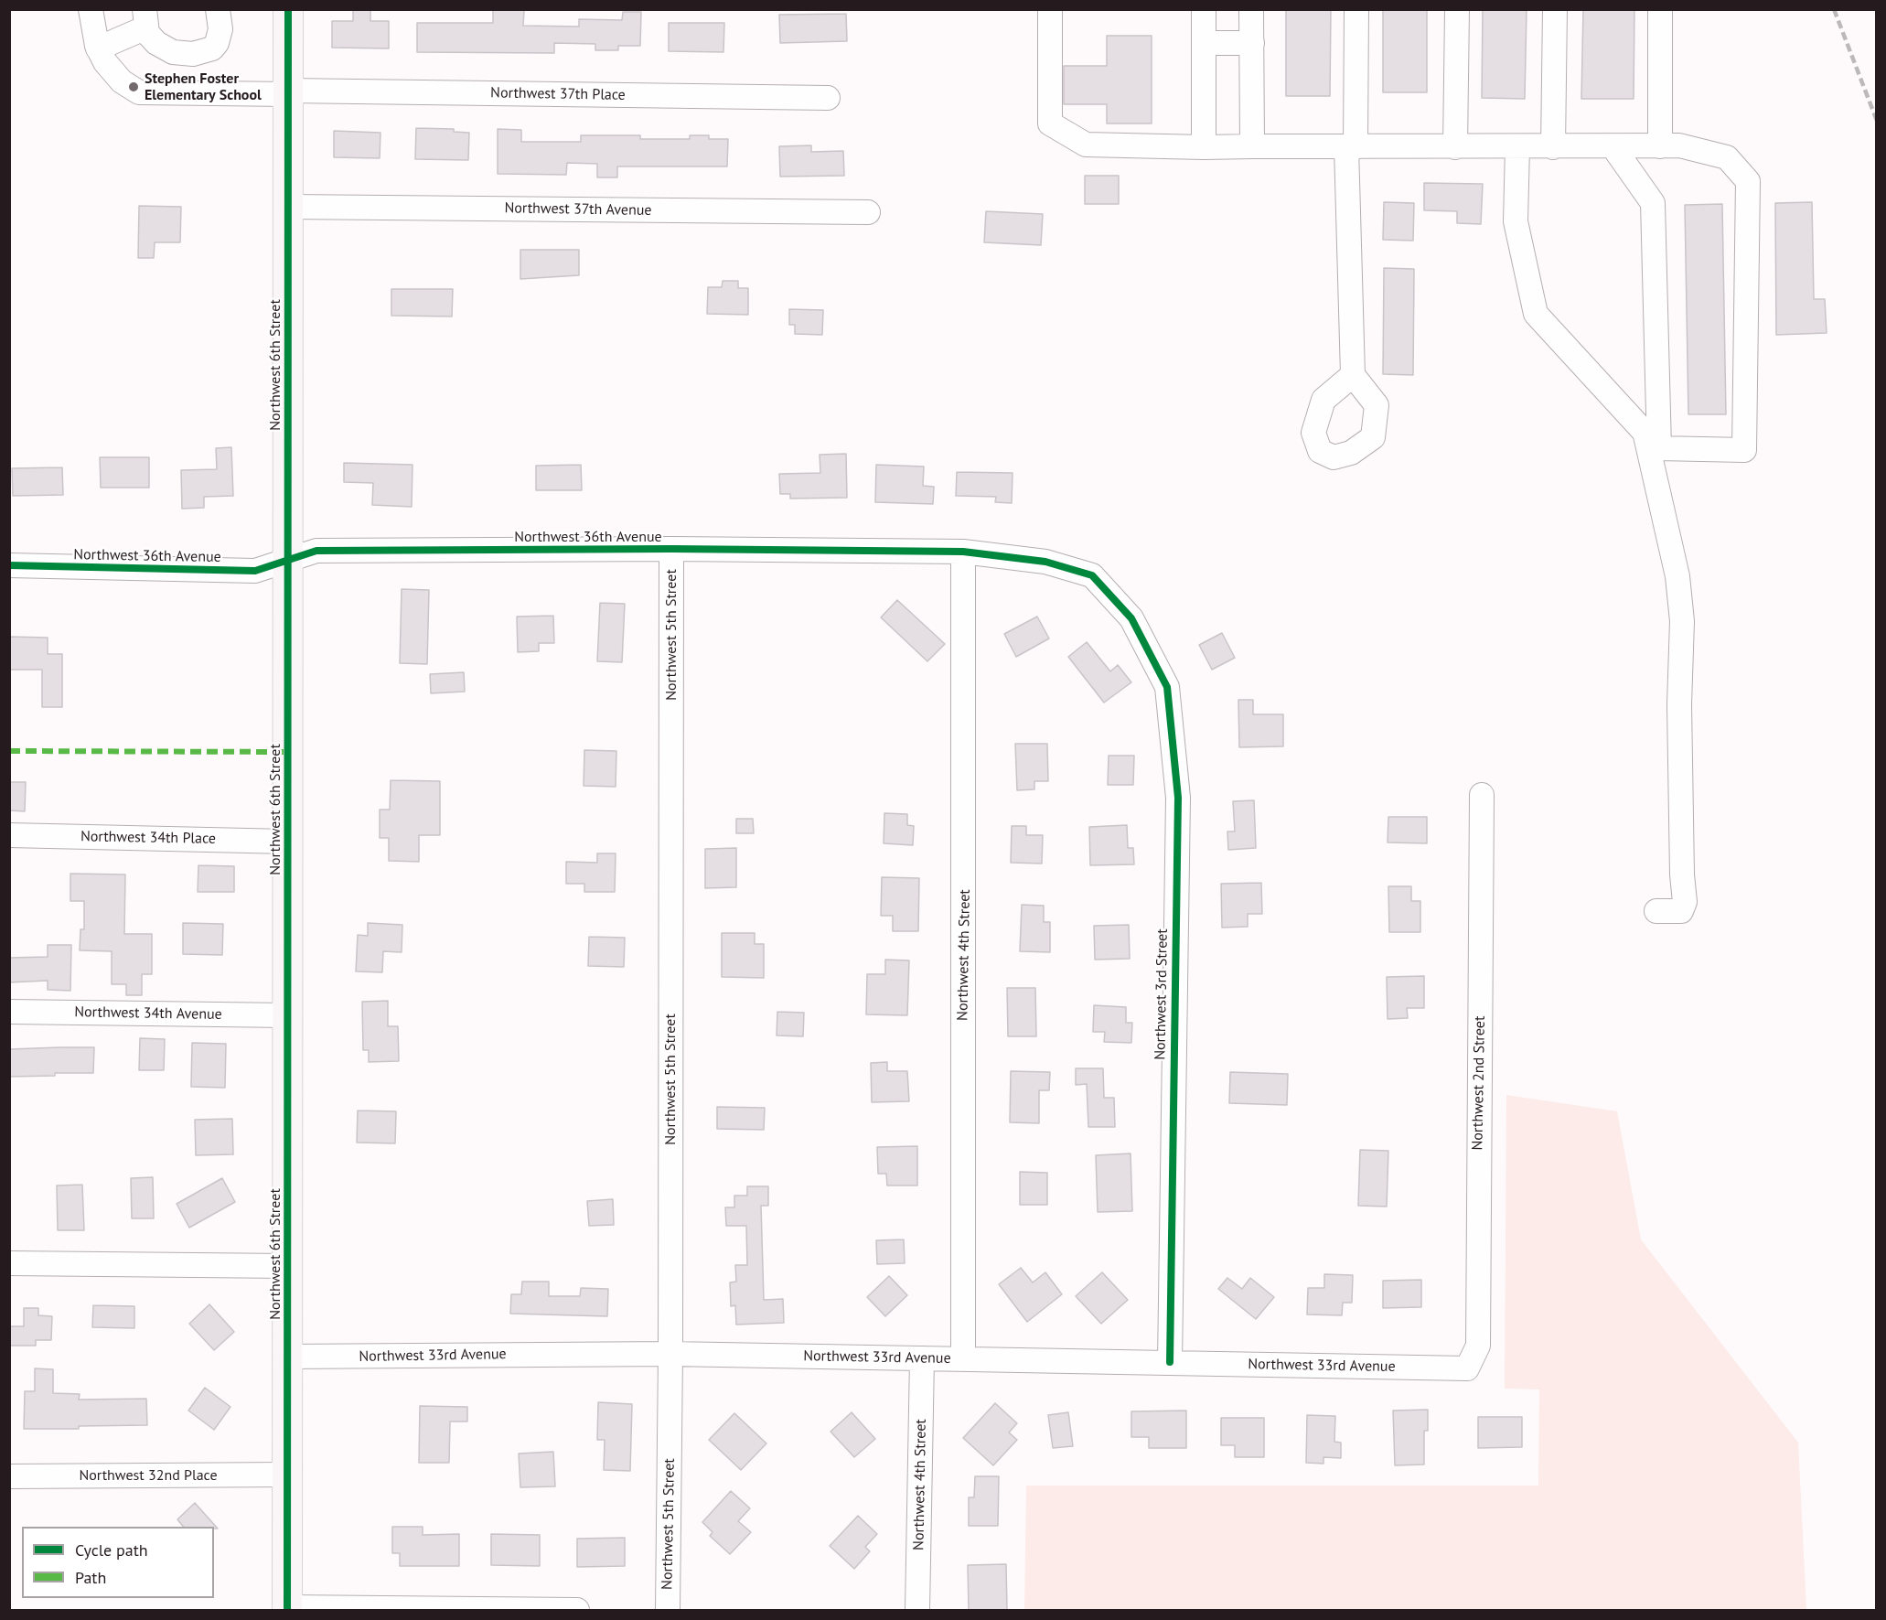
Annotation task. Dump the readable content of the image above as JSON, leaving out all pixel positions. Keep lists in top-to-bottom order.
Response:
{
  "streets": {
    "main road": ["Northwest 6th Street"],
    "street": [
      "Northwest 37th Place",
      "Northwest 37th Avenue",
      "Northwest 36th Avenue",
      "Northwest 5th Street",
      "Northwest 34th Place",
      "Northwest 4th Street",
      "Northwest 3rd Street",
      "Northwest 34th Avenue",
      "Northwest 2nd Street",
      "Northwest 33rd Avenue",
      "Northwest 32nd Place"
    ]
  },
  "crossings": [
    ["Northwest 37th Place", "Northwest 6th Street"],
    ["Northwest 37th Avenue", "Northwest 6th Street"],
    ["Northwest 6th Street", "Northwest 36th Avenue"],
    ["Northwest 6th Street", "Northwest 34th Place"],
    ["Northwest 6th Street", "Northwest 34th Avenue"],
    ["Northwest 6th Street", "Northwest 33rd Avenue"],
    ["Northwest 6th Street", "Northwest 32nd Place"],
    ["Northwest 36th Avenue", "Northwest 5th Street"],
    ["Northwest 36th Avenue", "Northwest 4th Street"],
    ["Northwest 36th Avenue", "Northwest 3rd Street"],
    ["Northwest 5th Street", "Northwest 33rd Avenue"],
    ["Northwest 4th Street", "Northwest 33rd Avenue"],
    ["Northwest 3rd Street", "Northwest 33rd Avenue"],
    ["Northwest 2nd Street", "Northwest 33rd Avenue"]
  ],
  "places": ["Stephen Foster Elementary School"],
  "legend": ["Cycle path", "Path"]
}
